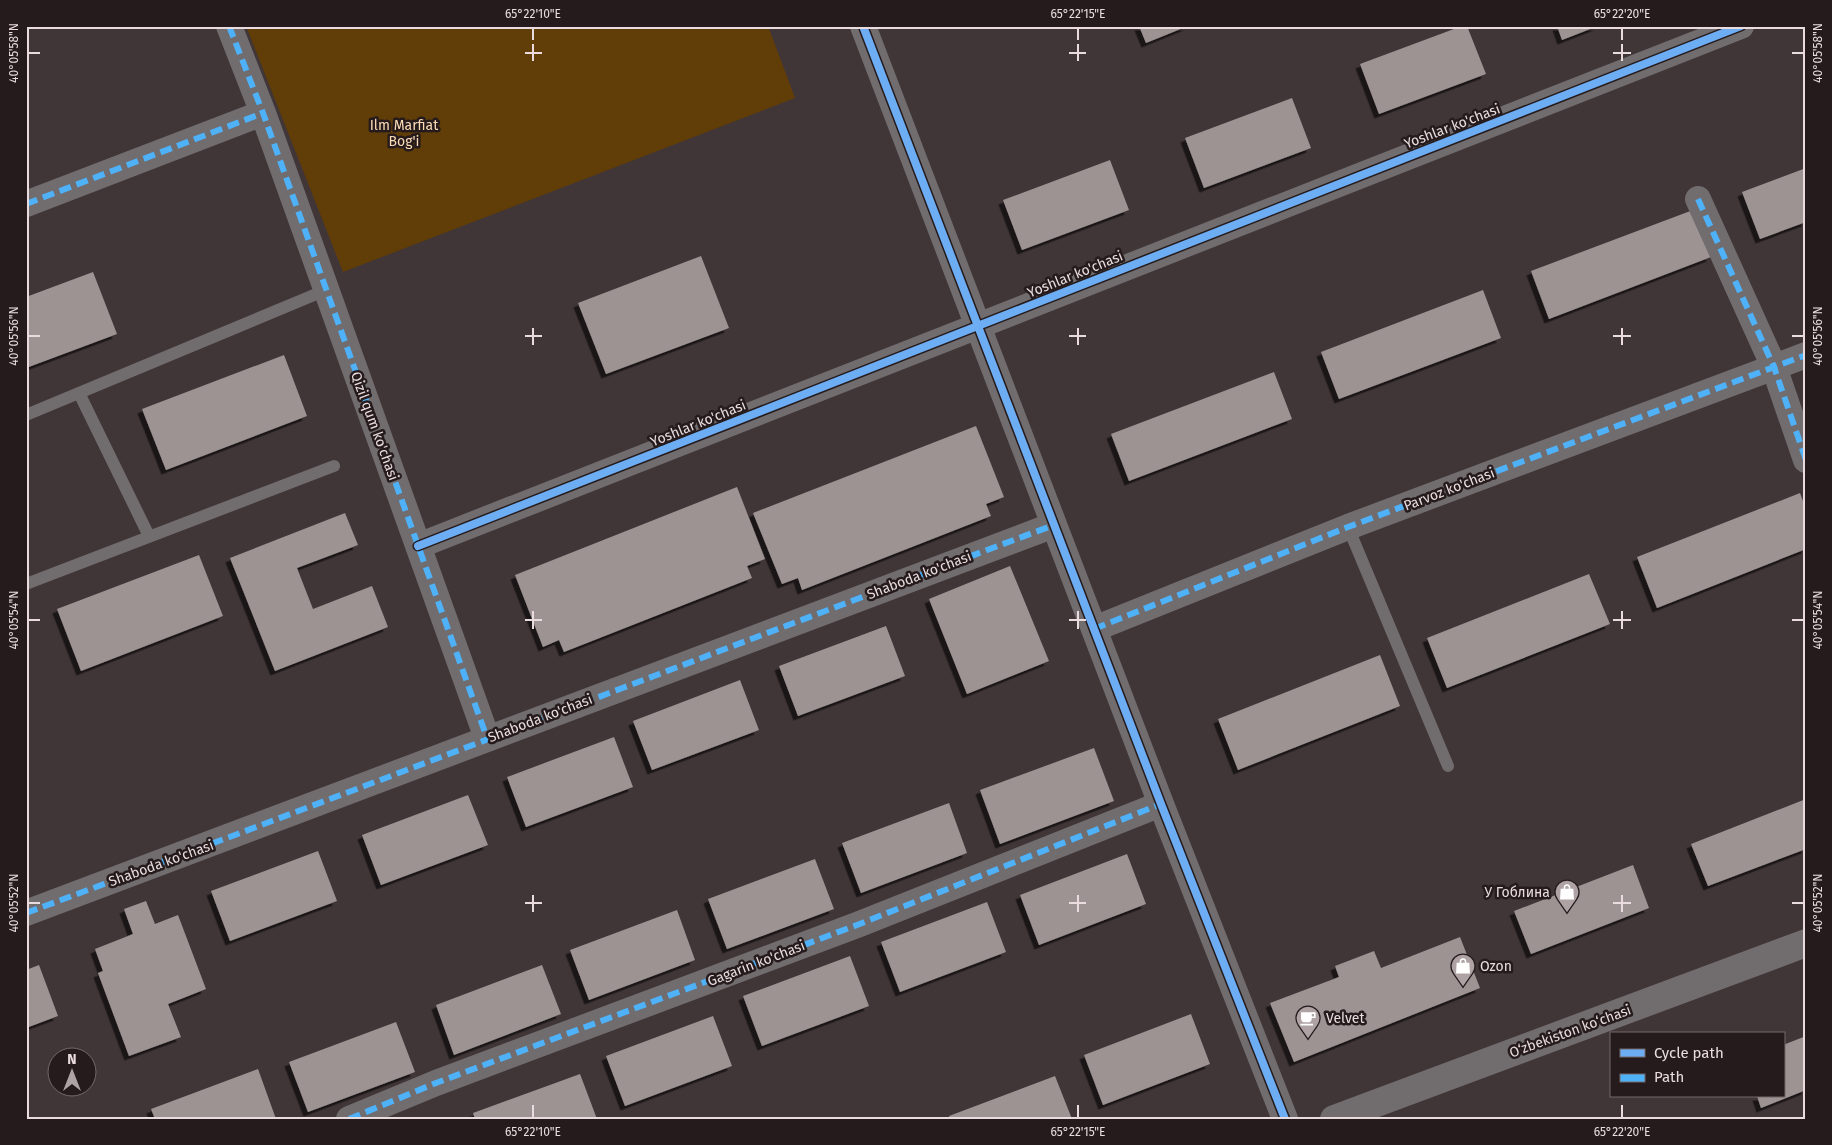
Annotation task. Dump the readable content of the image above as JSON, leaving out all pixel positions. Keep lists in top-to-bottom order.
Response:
{
  "streets": {
    "street": [
      "Yoshlar ko'chasi",
      "Qizil qum ko'chasi",
      "Parvoz ko'chasi",
      "Shaboda ko'chasi",
      "Gagarin ko'chasi",
      "O‘zbekiston ko‘chasi"
    ]
  },
  "crossings": [
    ["Yoshlar ko'chasi", "Qizil qum ko'chasi"],
    ["Qizil qum ko'chasi", "Shaboda ko'chasi"]
  ],
  "parks": ["Ilm Marfiat Bog'i"],
  "places": {
    "shop": ["У Гоблина", "Ozon"],
    "cafe": ["Velvet"]
  },
  "legend": ["Cycle path", "Path"],
  "north": "top",
  "coordinates": [
    "65°22'10\"E",
    "65°22'15\"E",
    "65°22'20\"E",
    "40°05'58\"N",
    "40°05'56\"N",
    "40°05'54\"N",
    "40°05'52\"N"
  ]
}
